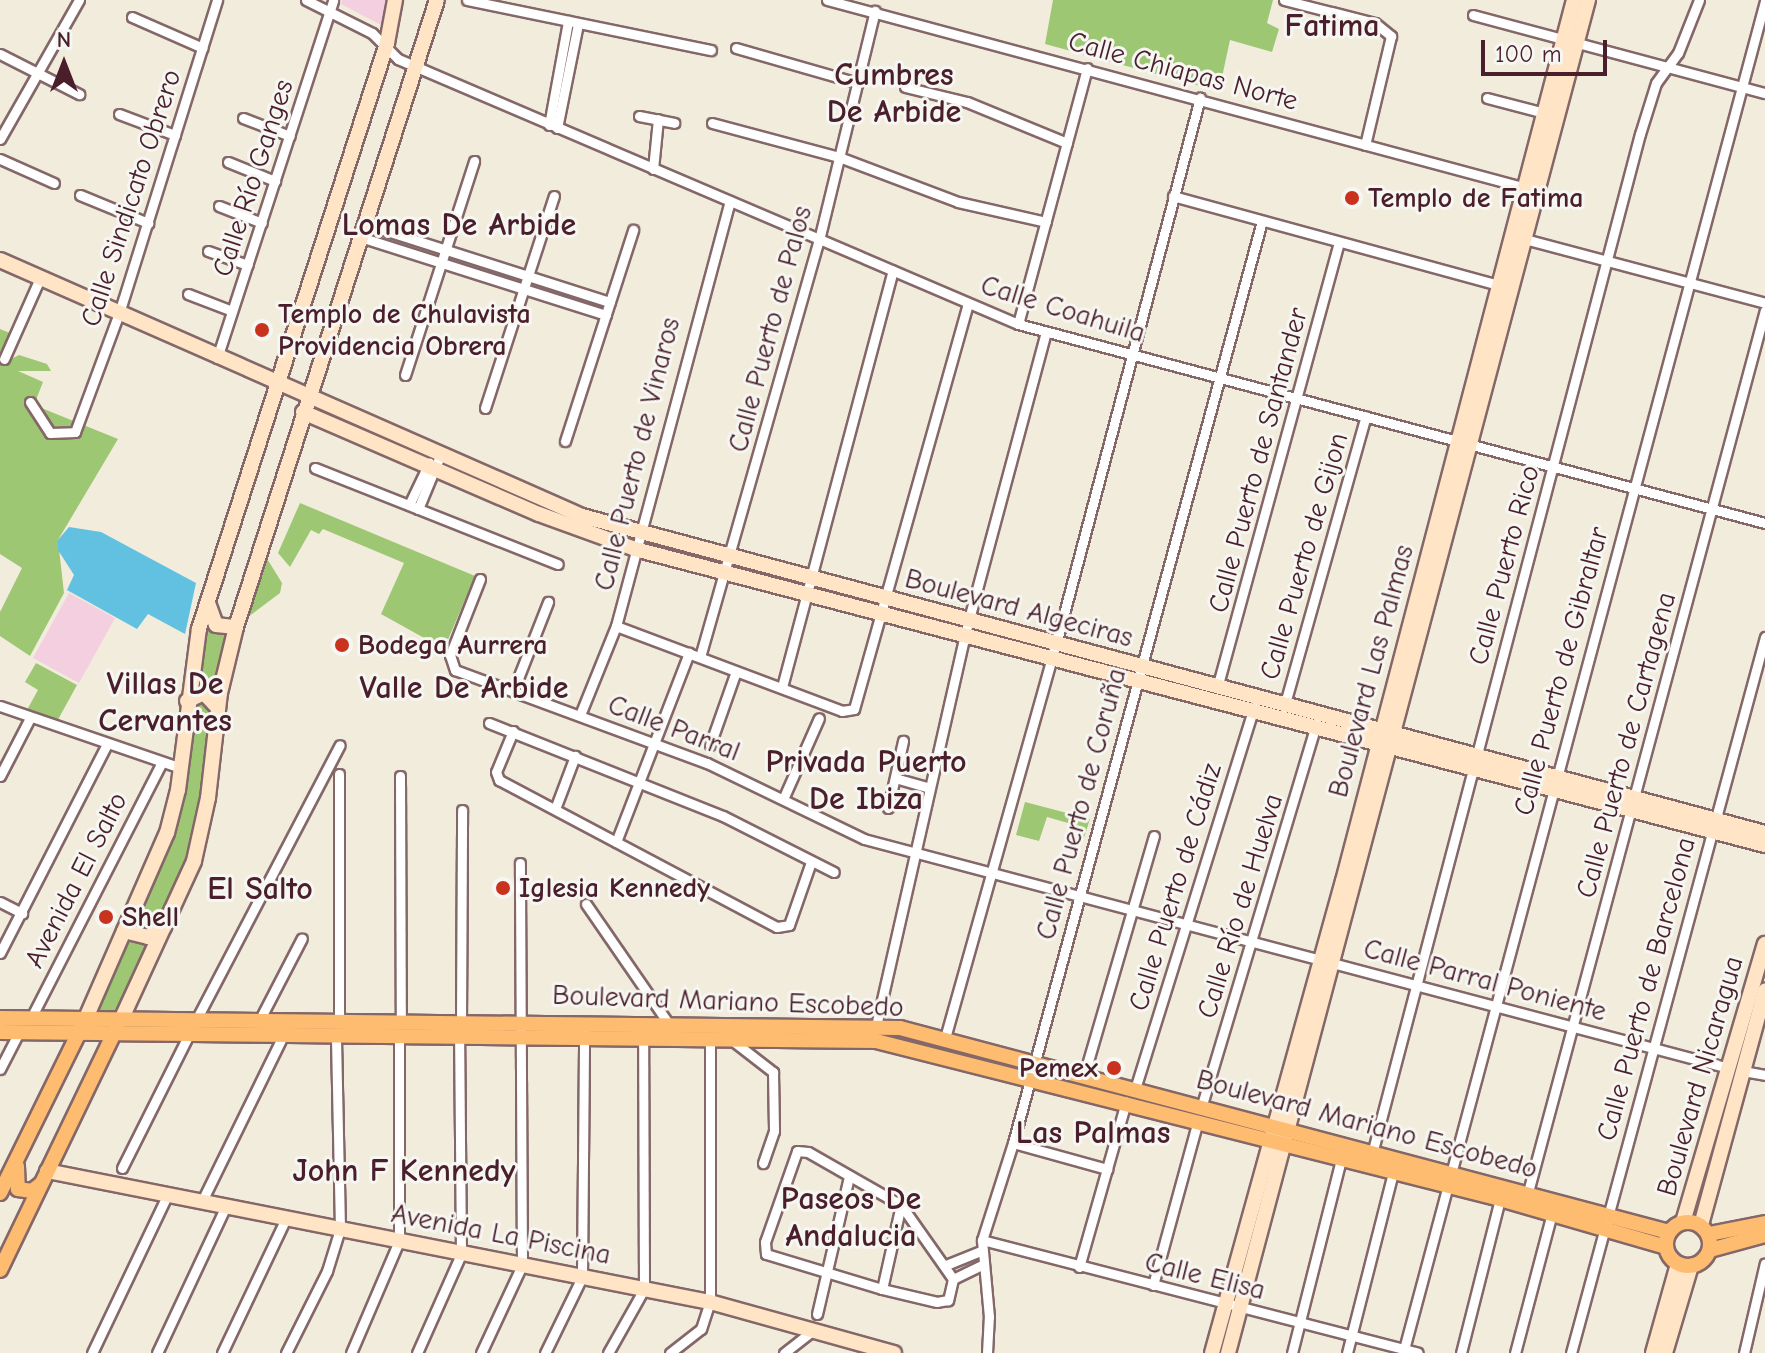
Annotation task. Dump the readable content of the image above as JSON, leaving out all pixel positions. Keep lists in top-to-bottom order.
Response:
{
  "streets": {
    "main road": ["Boulevard Mariano Escobedo"],
    "street": [
      "Calle Chiapas Norte",
      "Calle Río Ganges",
      "Calle Sindicato Obrero",
      "Calle Coahuila",
      "Calle Puerto de Palos",
      "Calle Puerto de Vinaros",
      "Calle Puerto de Santander",
      "Calle Puerto de Gijon",
      "Calle Puerto Rico",
      "Boulevard Algeciras",
      "Boulevard Las Palmas",
      "Calle Puerto de Gibraltar",
      "Calle Parral",
      "Calle Puerto de Cartagena",
      "Calle Puerto de Coruña",
      "Avenida El Salto",
      "Calle Puerto de Cádiz",
      "Calle Río de Huelva",
      "Calle Parral Poniente",
      "Calle Puerto de Barcelona",
      "Boulevard Nicaragua",
      "Avenida La Piscina",
      "Calle Elisa"
    ]
  },
  "crossings": [
    ["Calle Chiapas Norte", "Calle Puerto de Palos"],
    ["Calle Chiapas Norte", "Boulevard Las Palmas"],
    ["Calle Río Ganges", "Calle Coahuila"],
    ["Calle Río Ganges", "Boulevard Algeciras"],
    ["Calle Sindicato Obrero", "Boulevard Algeciras"],
    ["Calle Coahuila", "Calle Puerto de Palos"],
    ["Calle Coahuila", "Calle Puerto de Vinaros"],
    ["Calle Coahuila", "Calle Puerto de Santander"],
    ["Calle Coahuila", "Calle Puerto de Gijon"],
    ["Calle Coahuila", "Calle Puerto Rico"],
    ["Calle Coahuila", "Boulevard Las Palmas"],
    ["Calle Coahuila", "Calle Puerto de Gibraltar"],
    ["Calle Coahuila", "Calle Puerto de Cartagena"],
    ["Calle Coahuila", "Calle Puerto de Coruña"],
    ["Calle Puerto de Palos", "Boulevard Algeciras"],
    ["Calle Puerto de Vinaros", "Boulevard Algeciras"],
    ["Calle Puerto de Vinaros", "Calle Parral"],
    ["Calle Puerto de Santander", "Boulevard Algeciras"],
    ["Calle Puerto de Gijon", "Boulevard Algeciras"],
    ["Calle Puerto Rico", "Boulevard Algeciras"],
    ["Calle Puerto Rico", "Calle Parral Poniente"],
    ["Calle Puerto Rico", "Boulevard Mariano Escobedo"],
    ["Boulevard Algeciras", "Boulevard Las Palmas"],
    ["Boulevard Algeciras", "Calle Puerto de Gibraltar"],
    ["Boulevard Algeciras", "Calle Puerto de Cartagena"],
    ["Boulevard Algeciras", "Calle Puerto de Coruña"],
    ["Boulevard Algeciras", "Calle Puerto de Cádiz"],
    ["Boulevard Algeciras", "Calle Río de Huelva"],
    ["Boulevard Algeciras", "Calle Puerto de Barcelona"],
    ["Boulevard Las Palmas", "Calle Parral"],
    ["Boulevard Las Palmas", "Calle Parral Poniente"],
    ["Boulevard Las Palmas", "Boulevard Mariano Escobedo"],
    ["Boulevard Las Palmas", "Calle Elisa"],
    ["Calle Puerto de Gibraltar", "Calle Parral Poniente"],
    ["Calle Puerto de Gibraltar", "Boulevard Mariano Escobedo"],
    ["Calle Puerto de Gibraltar", "Calle Elisa"],
    ["Calle Parral", "Calle Puerto de Coruña"],
    ["Calle Parral", "Calle Puerto de Cádiz"],
    ["Calle Parral", "Calle Río de Huelva"],
    ["Calle Parral", "Calle Parral Poniente"],
    ["Calle Puerto de Cartagena", "Calle Parral Poniente"],
    ["Calle Puerto de Cartagena", "Boulevard Mariano Escobedo"],
    ["Calle Puerto de Coruña", "Boulevard Mariano Escobedo"],
    ["Calle Puerto de Coruña", "Calle Elisa"],
    ["Avenida El Salto", "Boulevard Mariano Escobedo"],
    ["Calle Puerto de Cádiz", "Boulevard Mariano Escobedo"],
    ["Calle Río de Huelva", "Boulevard Mariano Escobedo"],
    ["Calle Río de Huelva", "Calle Elisa"],
    ["Calle Parral Poniente", "Calle Puerto de Barcelona"],
    ["Calle Parral Poniente", "Boulevard Nicaragua"],
    ["Calle Puerto de Barcelona", "Boulevard Mariano Escobedo"],
    ["Boulevard Mariano Escobedo", "Boulevard Nicaragua"]
  ],
  "districts": [
    "Fatima",
    "Cumbres De Arbide",
    "Lomas De Arbide",
    "Villas De Cervantes",
    "Valle De Arbide",
    "Privada Puerto De Ibiza",
    "El Salto",
    "Las Palmas",
    "John F Kennedy",
    "Paseos De Andalucia"
  ],
  "places": [
    "Templo de Fatima",
    "Templo de Chulavista Providencia Obrera",
    "Bodega Aurrera",
    "Iglesia Kennedy",
    "Shell",
    "Pemex"
  ],
  "scale_bar": "100 m",
  "north": "top"
}
